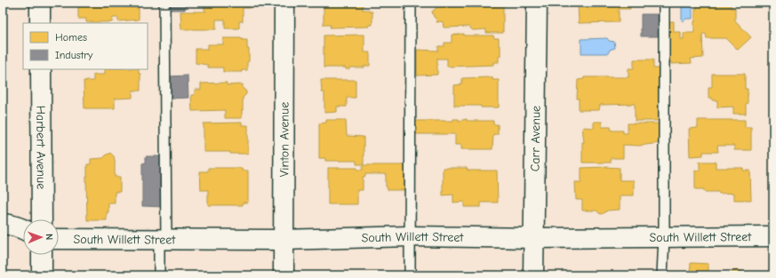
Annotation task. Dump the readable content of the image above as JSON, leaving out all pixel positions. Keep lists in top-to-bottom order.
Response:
{
  "streets": {
    "street": [
      "Vinton Avenue",
      "Carr Avenue",
      "Harbert Avenue",
      "South Willett Street"
    ]
  },
  "crossings": [
    ["Vinton Avenue", "South Willett Street"],
    ["Carr Avenue", "South Willett Street"]
  ],
  "legend": ["Homes", "Industry"],
  "north": "right"
}
